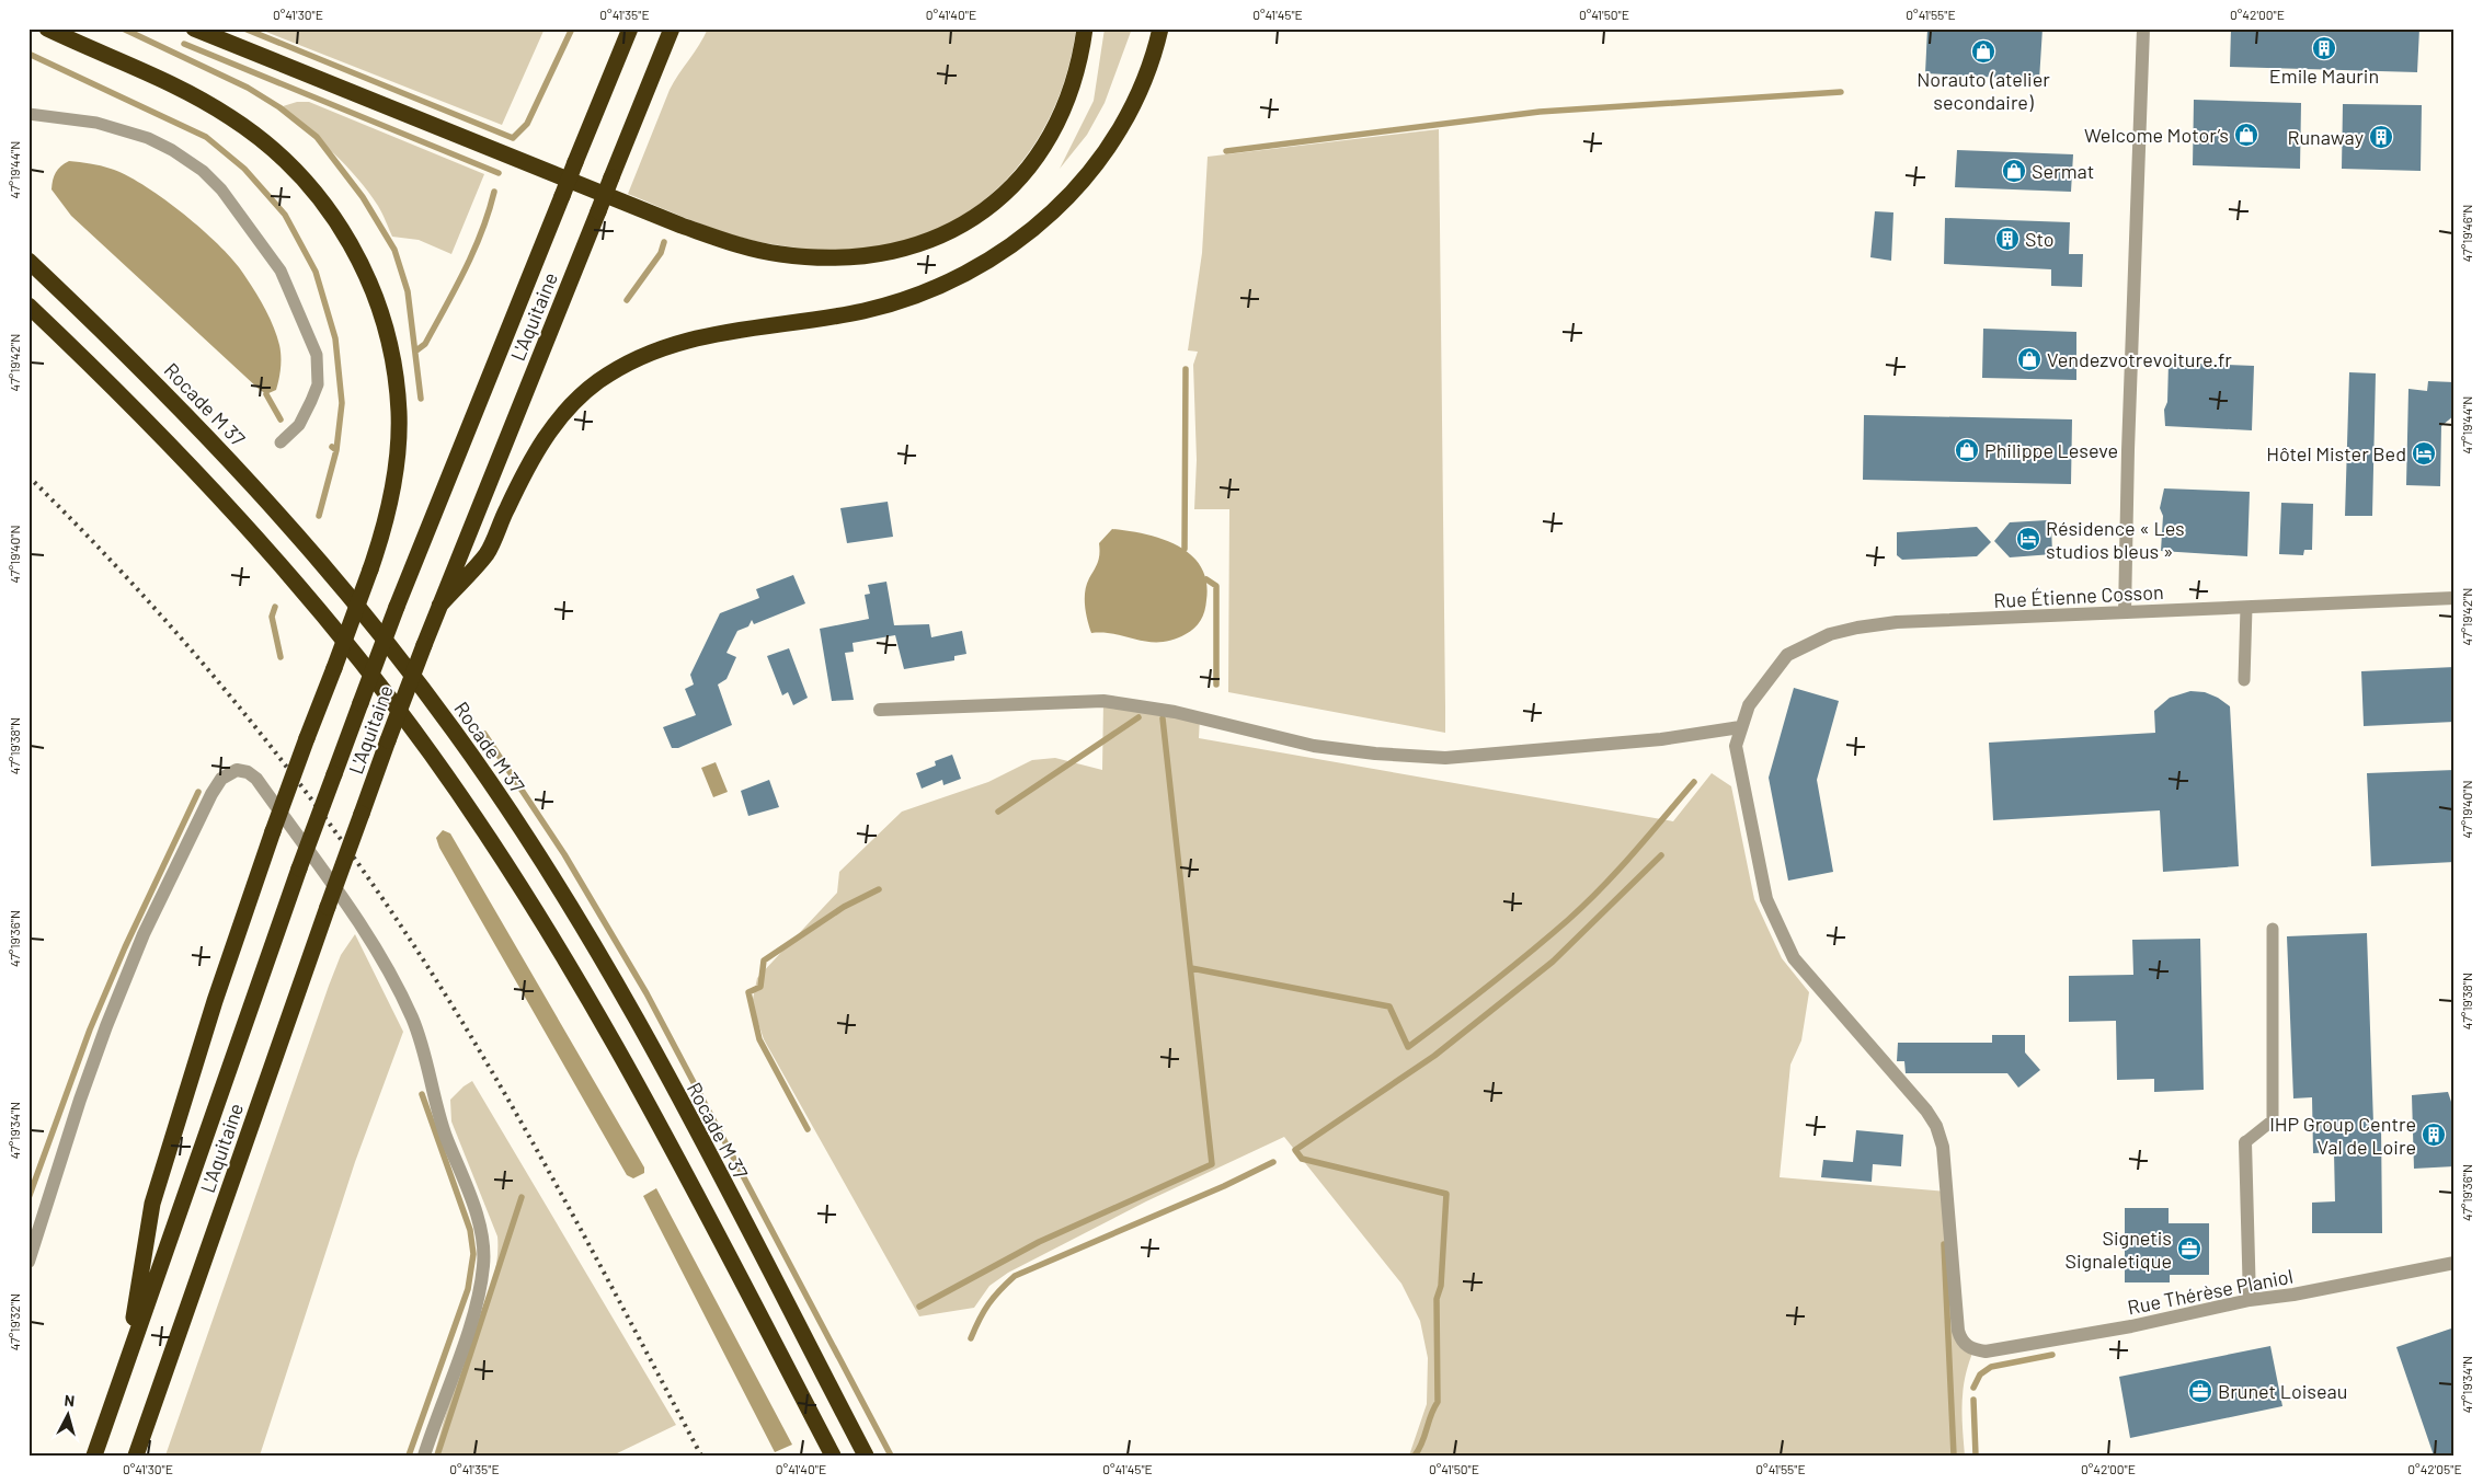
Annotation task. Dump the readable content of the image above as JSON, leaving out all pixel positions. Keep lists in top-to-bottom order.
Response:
{
  "streets": {
    "highway": ["L'Aquitaine", "Rocade M 37"],
    "street": ["Rue Étienne Cosson", "Rue Thérèse Planiol"]
  },
  "crossings": [
    ["Rue Étienne Cosson", "Rue Thérèse Planiol"]
  ],
  "places": {
    "building": [
      "Emile Maurin",
      "Runaway",
      "Sto",
      "IHP Group Centre Val de Loire"
    ],
    "shop": [
      "Norauto (atelier secondaire)",
      "Welcome Motor’s",
      "Sermat",
      "Vendezvotrevoiture.fr",
      "Philippe Leseve"
    ],
    "hotel": ["Hôtel Mister Bed", "Résidence « Les studios bleus »"],
    "office": ["Signetis Signaletique", "Brunet Loiseau"]
  },
  "north": "top",
  "coordinates": [
    "0°41'30\"E",
    "0°41'35\"E",
    "0°41'40\"E",
    "0°41'45\"E",
    "0°41'50\"E",
    "0°41'55\"E",
    "0°42'00\"E",
    "47°19'44\"N",
    "47°19'46\"N",
    "47°19'42\"N",
    "47°19'40\"N",
    "47°19'38\"N",
    "47°19'36\"N",
    "47°19'34\"N",
    "47°19'32\"N",
    "0°42'05\"E"
  ]
}
